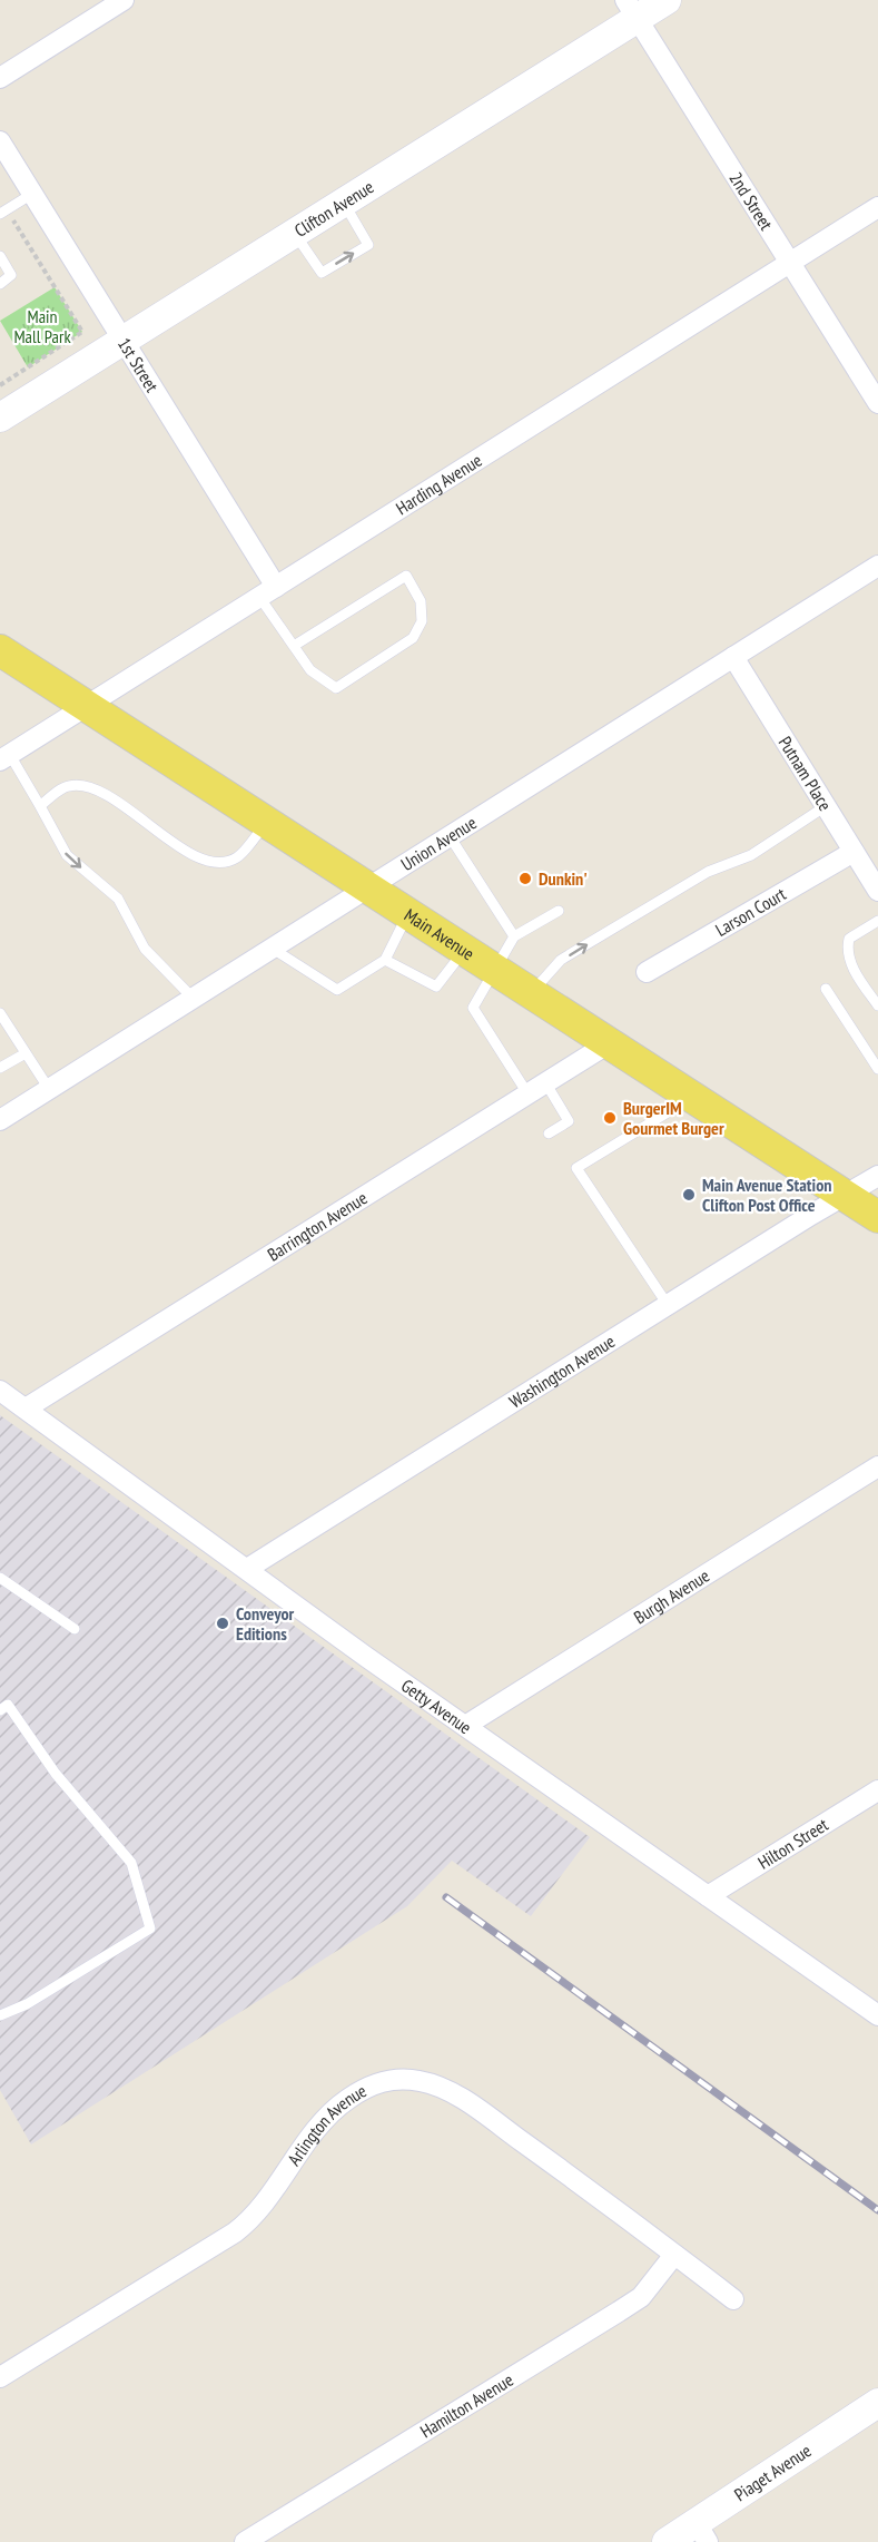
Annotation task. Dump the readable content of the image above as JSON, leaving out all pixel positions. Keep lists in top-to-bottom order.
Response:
{
  "streets": {
    "main road": ["Clifton Avenue", "Main Avenue", "Piaget Avenue"],
    "street": [
      "2nd Street",
      "1st Street",
      "Harding Avenue",
      "Putnam Place",
      "Union Avenue",
      "Larson Court",
      "Barrington Avenue",
      "Washington Avenue",
      "Burgh Avenue",
      "Getty Avenue",
      "Hilton Street",
      "Arlington Avenue",
      "Hamilton Avenue"
    ]
  },
  "crossings": [
    ["2nd Street", "Clifton Avenue"],
    ["2nd Street", "Harding Avenue"],
    ["Clifton Avenue", "1st Street"],
    ["1st Street", "Harding Avenue"],
    ["Harding Avenue", "Main Avenue"],
    ["Putnam Place", "Union Avenue"],
    ["Putnam Place", "Larson Court"],
    ["Union Avenue", "Main Avenue"],
    ["Main Avenue", "Barrington Avenue"],
    ["Main Avenue", "Washington Avenue"],
    ["Barrington Avenue", "Getty Avenue"],
    ["Washington Avenue", "Getty Avenue"],
    ["Burgh Avenue", "Getty Avenue"],
    ["Getty Avenue", "Hilton Street"],
    ["Arlington Avenue", "Hamilton Avenue"]
  ],
  "parks": ["Main Mall Park"],
  "places": [
    "Dunkin'",
    "BurgerIM Gourmet Burger",
    "Main Avenue Station Clifton Post Office",
    "Conveyor Editions"
  ]
}
